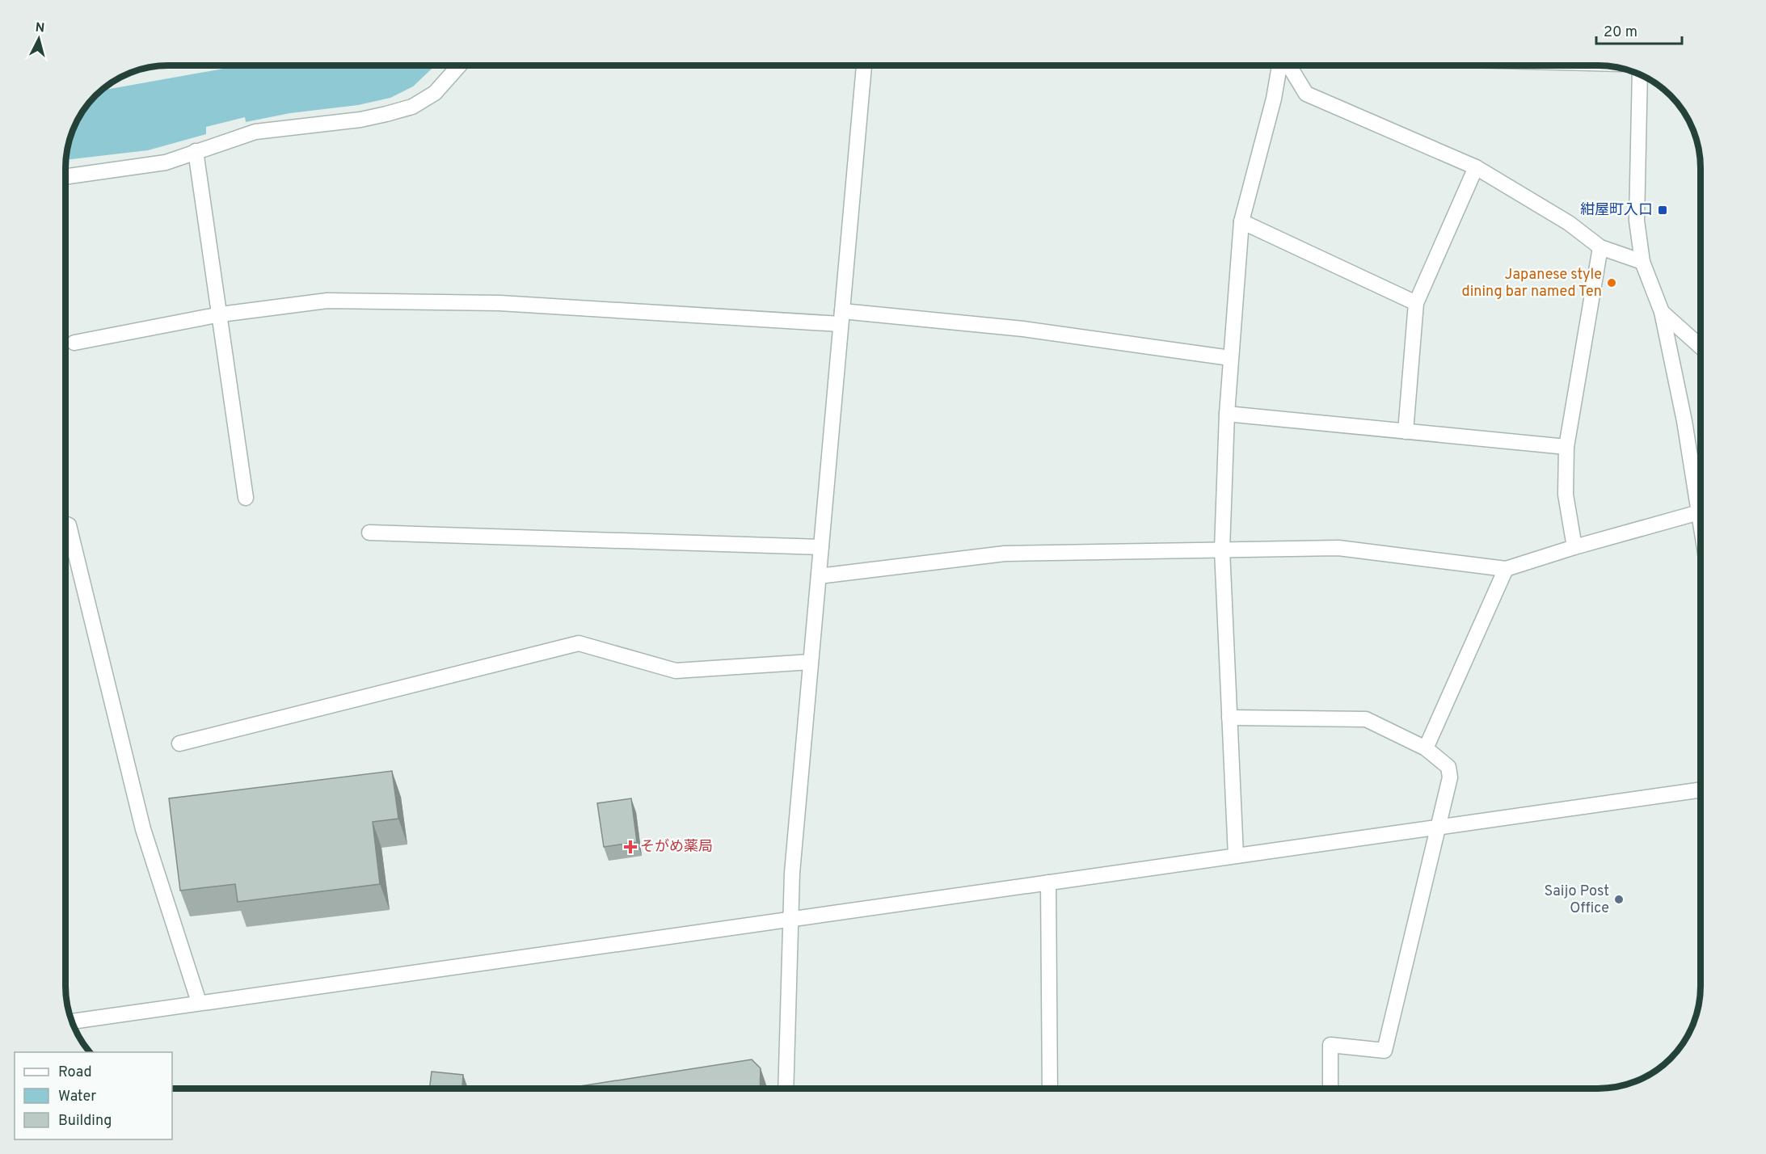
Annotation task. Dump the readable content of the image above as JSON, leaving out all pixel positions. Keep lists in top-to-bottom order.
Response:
{
  "places": {
    "transit": ["紺屋町入口"],
    "other": ["Japanese style dining bar named Ten", "Saijo Post Office"],
    "health": ["そがめ薬局"]
  },
  "legend": ["Road", "Water", "Building"],
  "scale_bar": "20 m",
  "north": "top"
}
